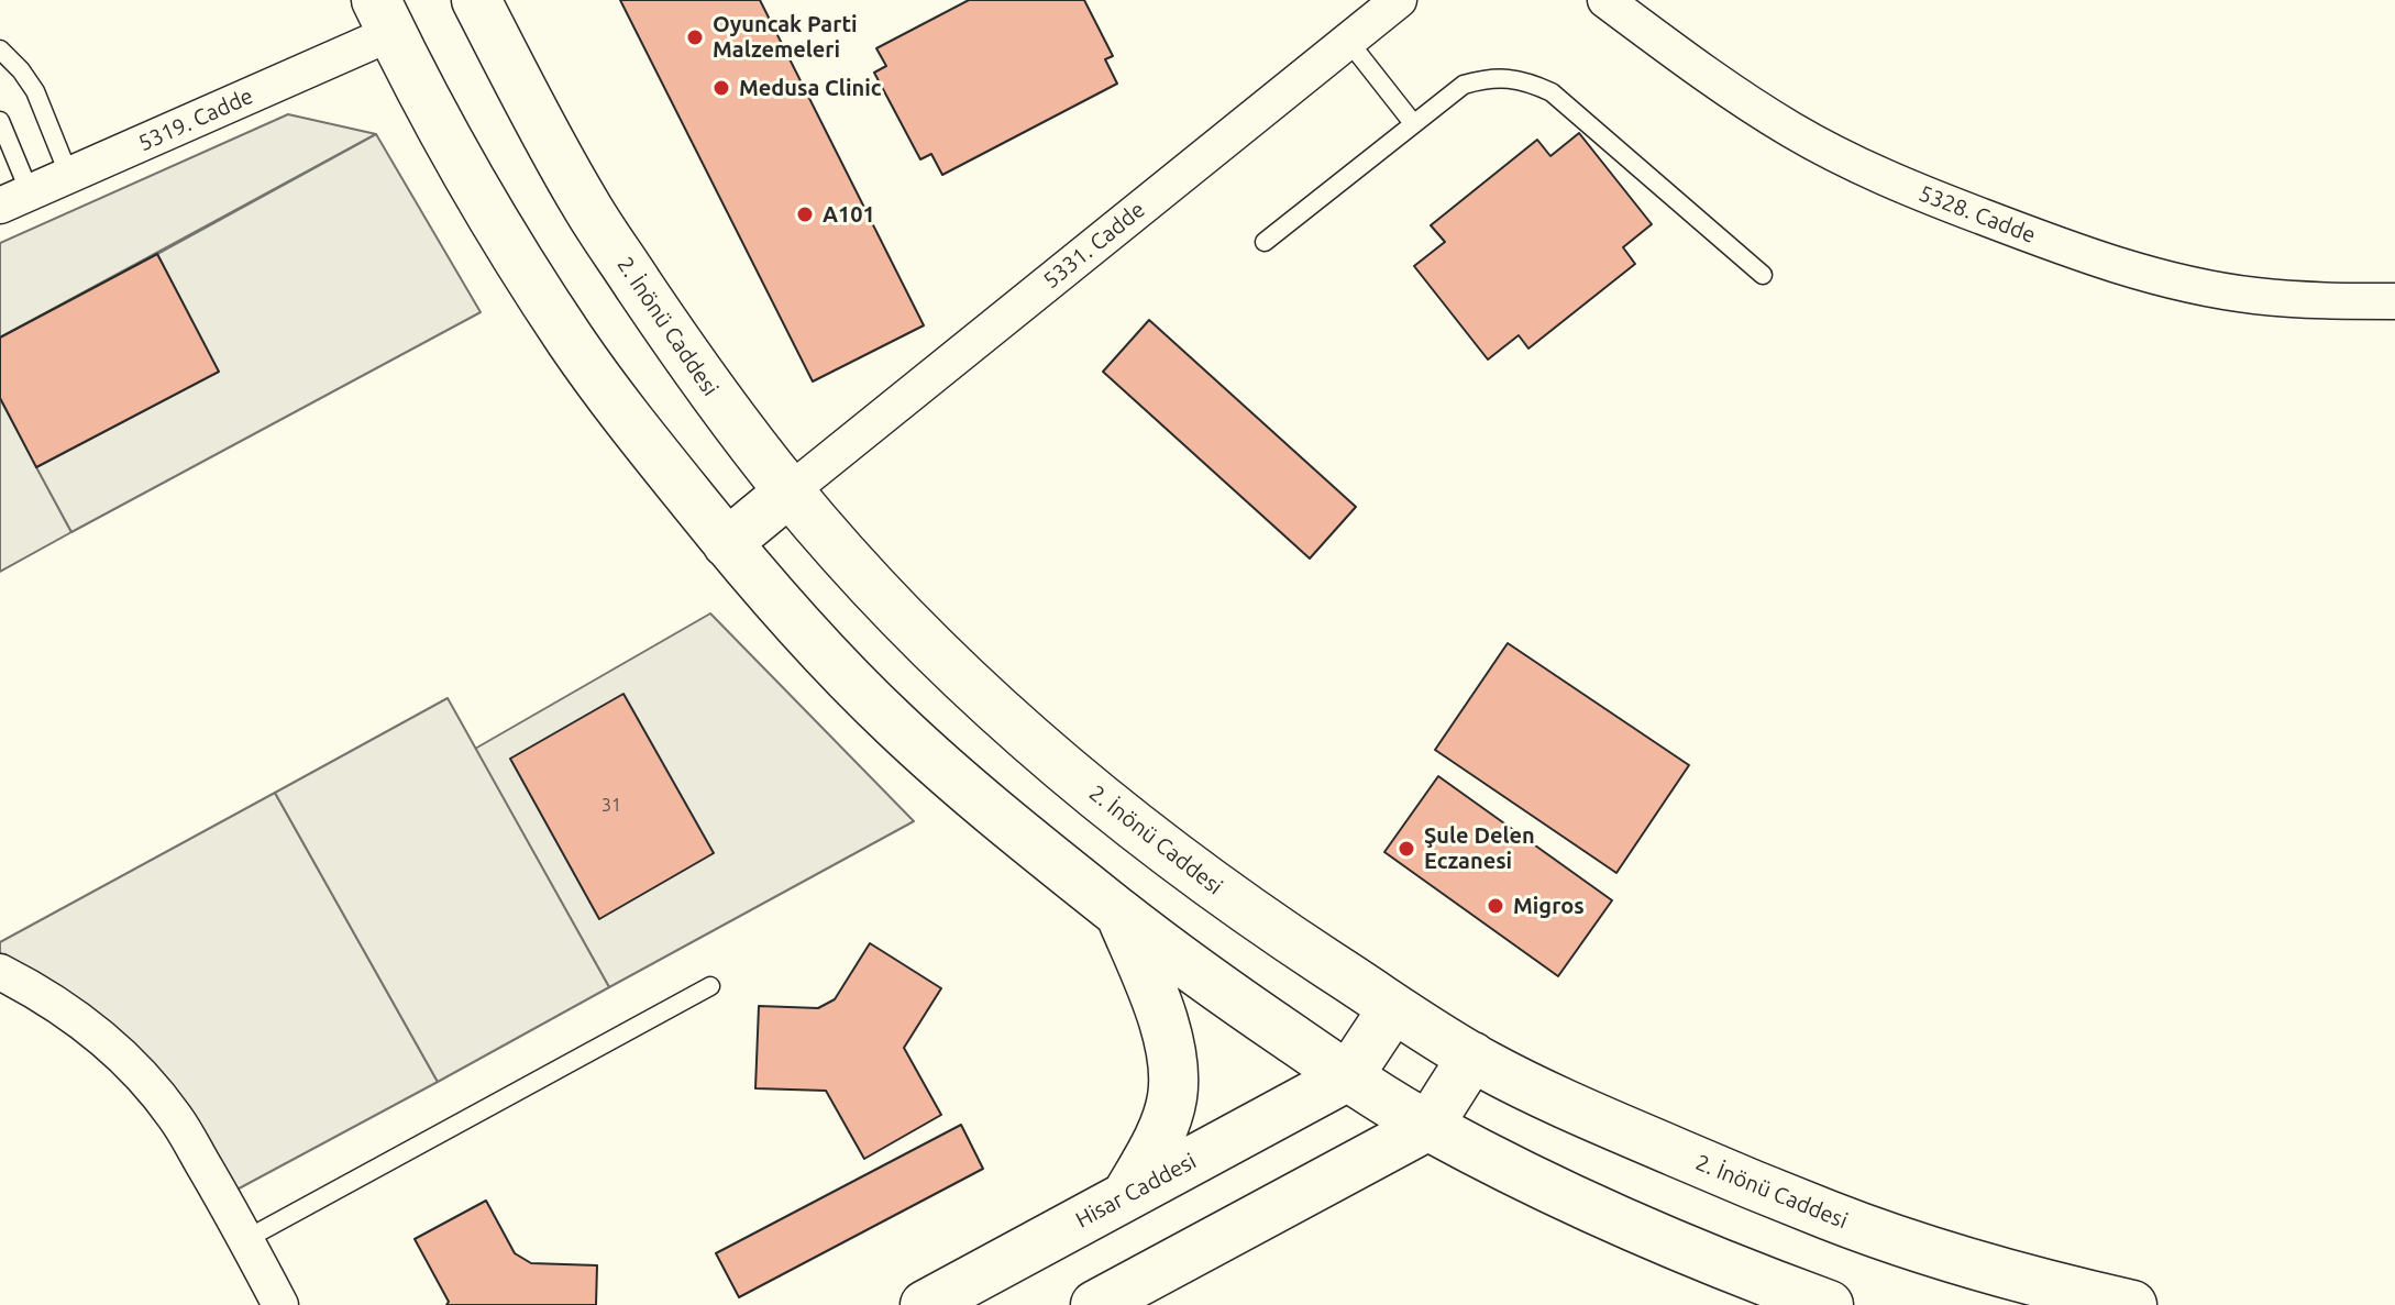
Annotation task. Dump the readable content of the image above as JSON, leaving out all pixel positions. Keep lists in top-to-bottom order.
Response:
{
  "streets": {
    "main road": ["2. İnönü Caddesi", "Hisar Caddesi"],
    "street": ["5319. Cadde", "5328. Cadde", "5331. Cadde"]
  },
  "crossings": [
    ["5331. Cadde", "2. İnönü Caddesi"]
  ],
  "places": [
    "Oyuncak Parti Malzemeleri",
    "Medusa Clinic",
    "A101",
    "Şule Delen Eczanesi",
    "Migros"
  ],
  "house_numbers": ["31"]
}
